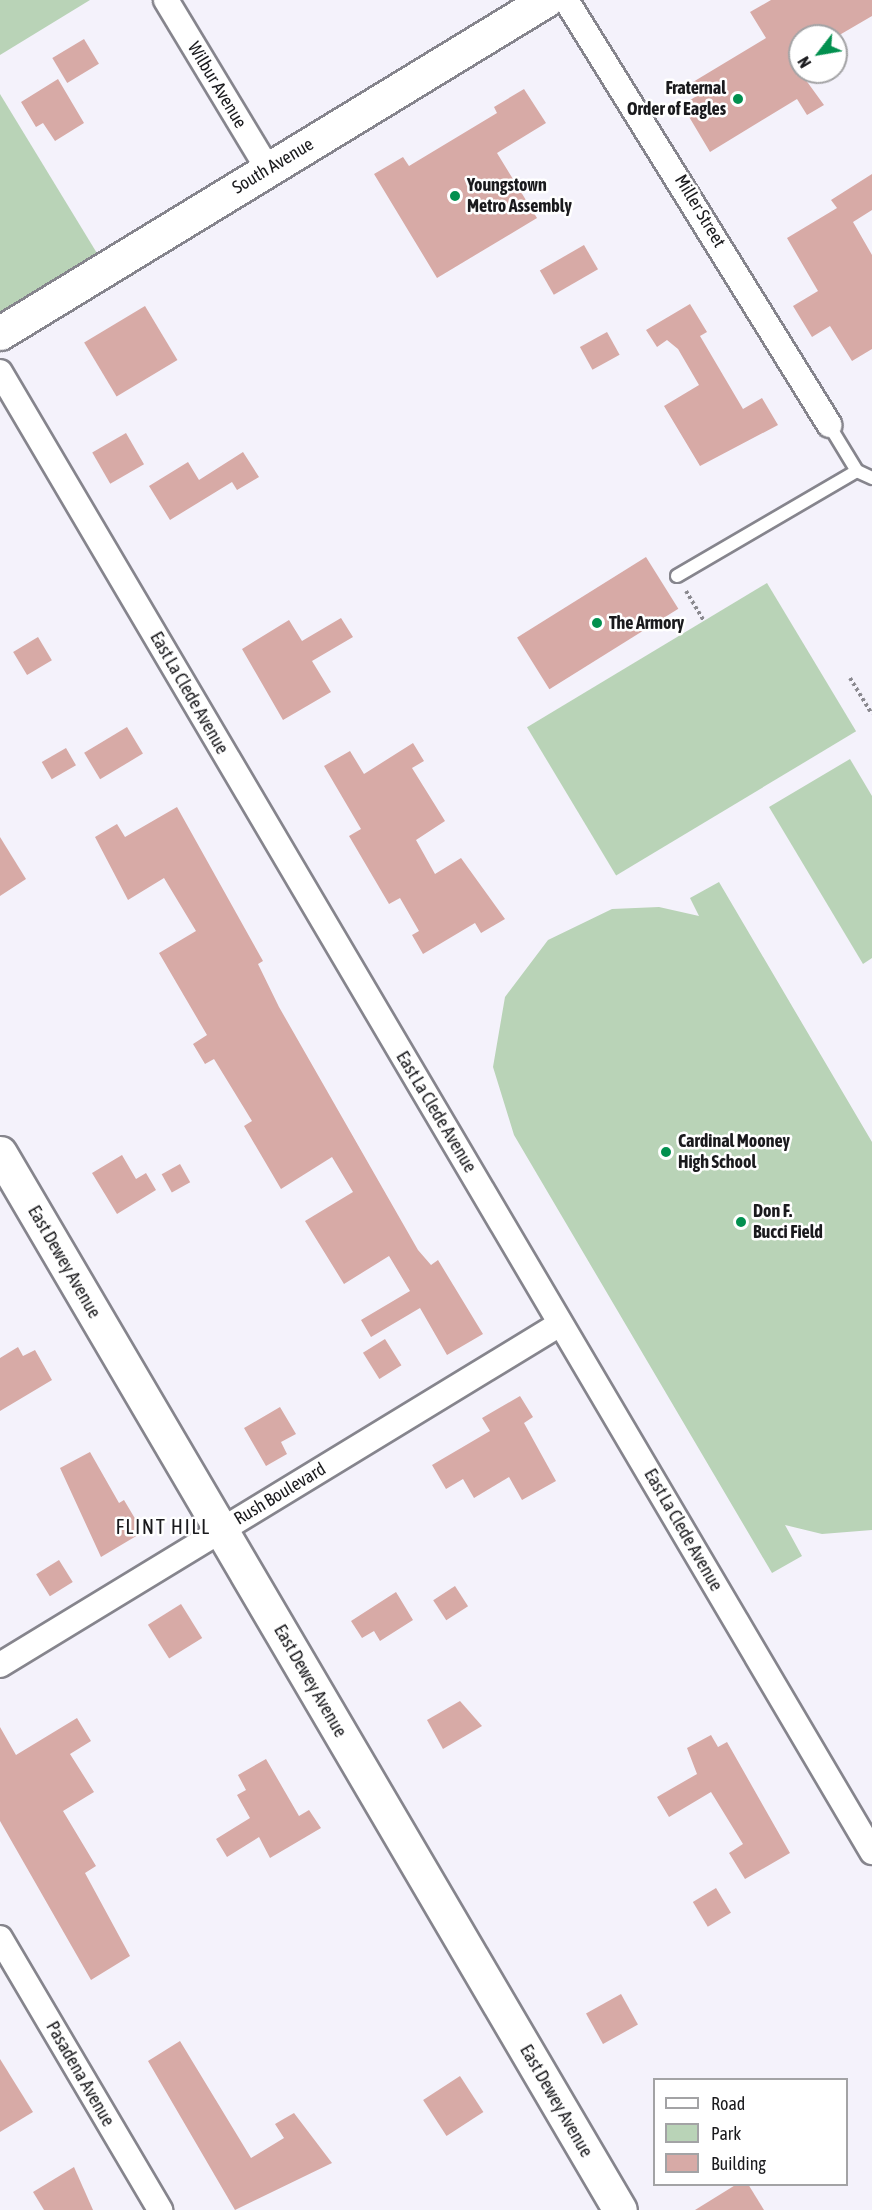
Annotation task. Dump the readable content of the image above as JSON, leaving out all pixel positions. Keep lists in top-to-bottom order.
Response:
{
  "streets": {
    "street": [
      "Wilbur Avenue",
      "South Avenue",
      "Miller Street",
      "East La Clede Avenue",
      "East Dewey Avenue",
      "Rush Boulevard",
      "Pasadena Avenue"
    ]
  },
  "crossings": [
    ["Wilbur Avenue", "South Avenue"],
    ["East La Clede Avenue", "Rush Boulevard"],
    ["East Dewey Avenue", "Rush Boulevard"]
  ],
  "districts": ["FLINT HILL"],
  "places": [
    "Fraternal Order of Eagles",
    "Youngstown Metro Assembly",
    "The Armory",
    "Cardinal Mooney High School",
    "Don F. Bucci Field"
  ],
  "legend": ["Road", "Park", "Building"],
  "north": "bottom left"
}
